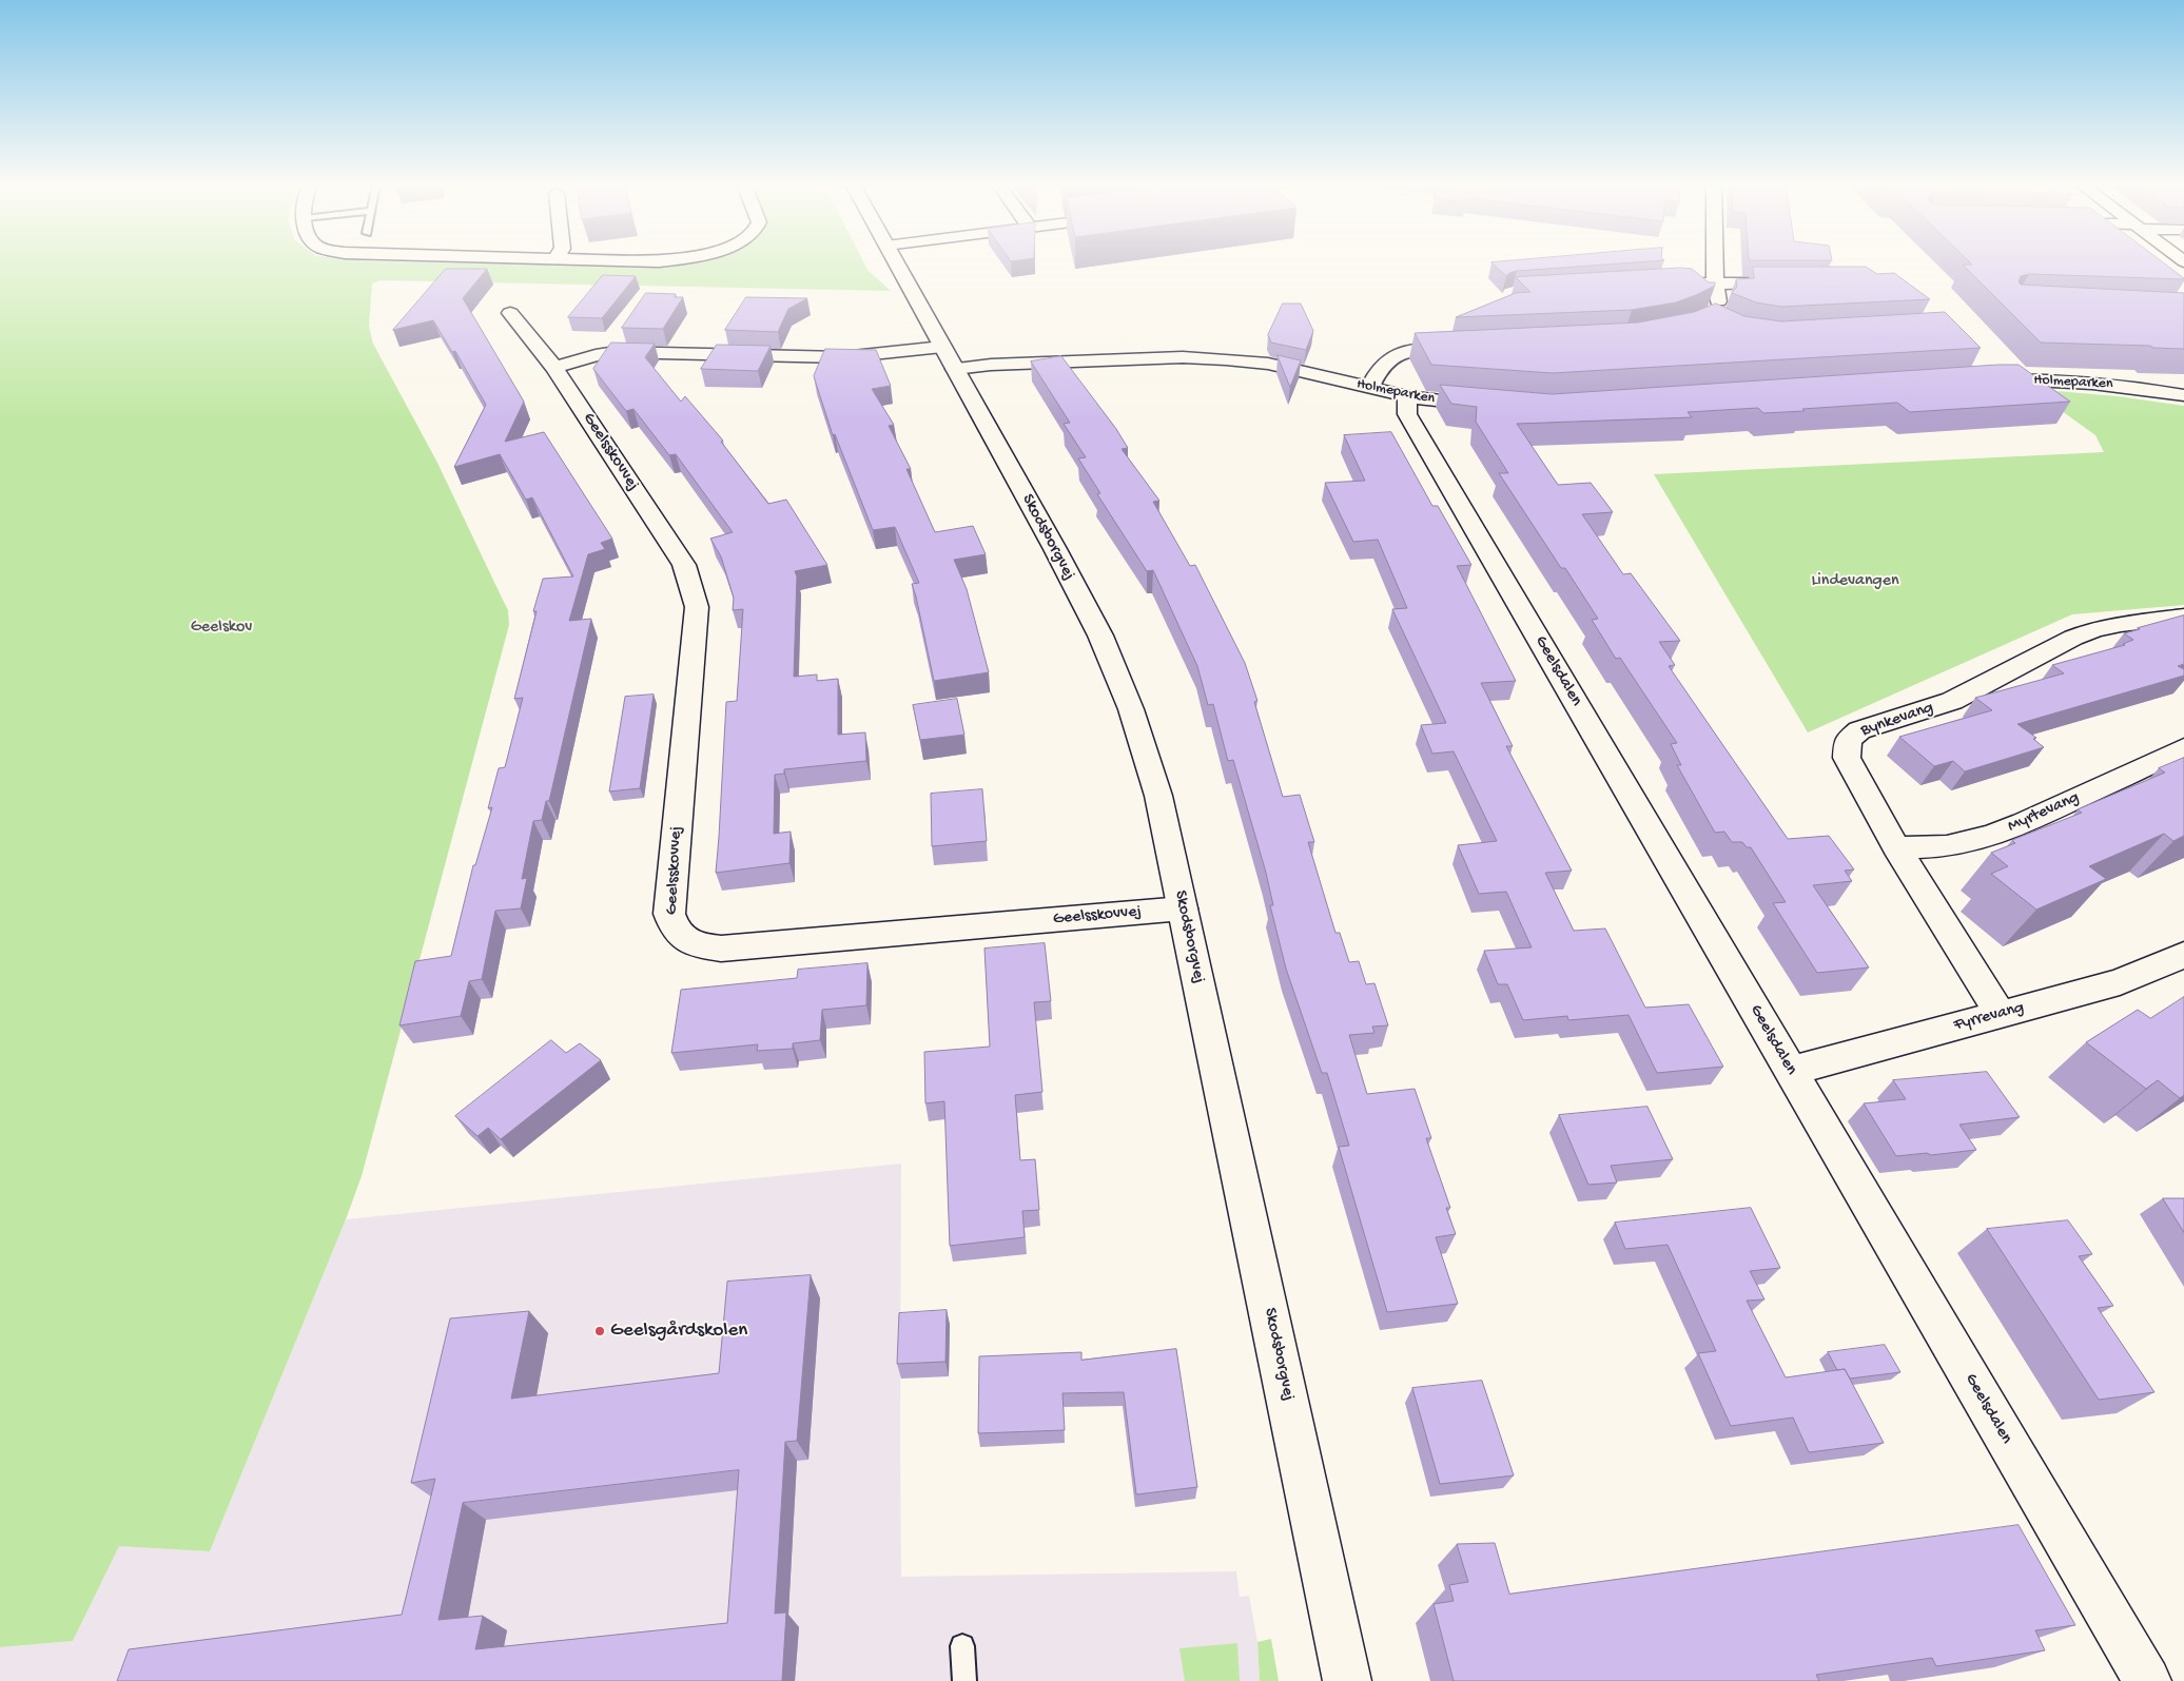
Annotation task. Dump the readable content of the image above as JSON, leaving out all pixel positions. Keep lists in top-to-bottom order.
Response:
{
  "streets": {
    "street": [
      "Holmeparken",
      "Geelsskovvej",
      "Skodsborgvej",
      "Geelsdalen",
      "Bynkevang",
      "Myrtevang",
      "Fyrrevang"
    ]
  },
  "crossings": [
    ["Holmeparken", "Skodsborgvej"],
    ["Holmeparken", "Geelsdalen"],
    ["Geelsskovvej", "Skodsborgvej"],
    ["Geelsdalen", "Fyrrevang"],
    ["Bynkevang", "Myrtevang"],
    ["Bynkevang", "Fyrrevang"]
  ],
  "parks": ["Lindevangen", "Geelskov"],
  "places": ["Geelsgårdskolen"]
}
